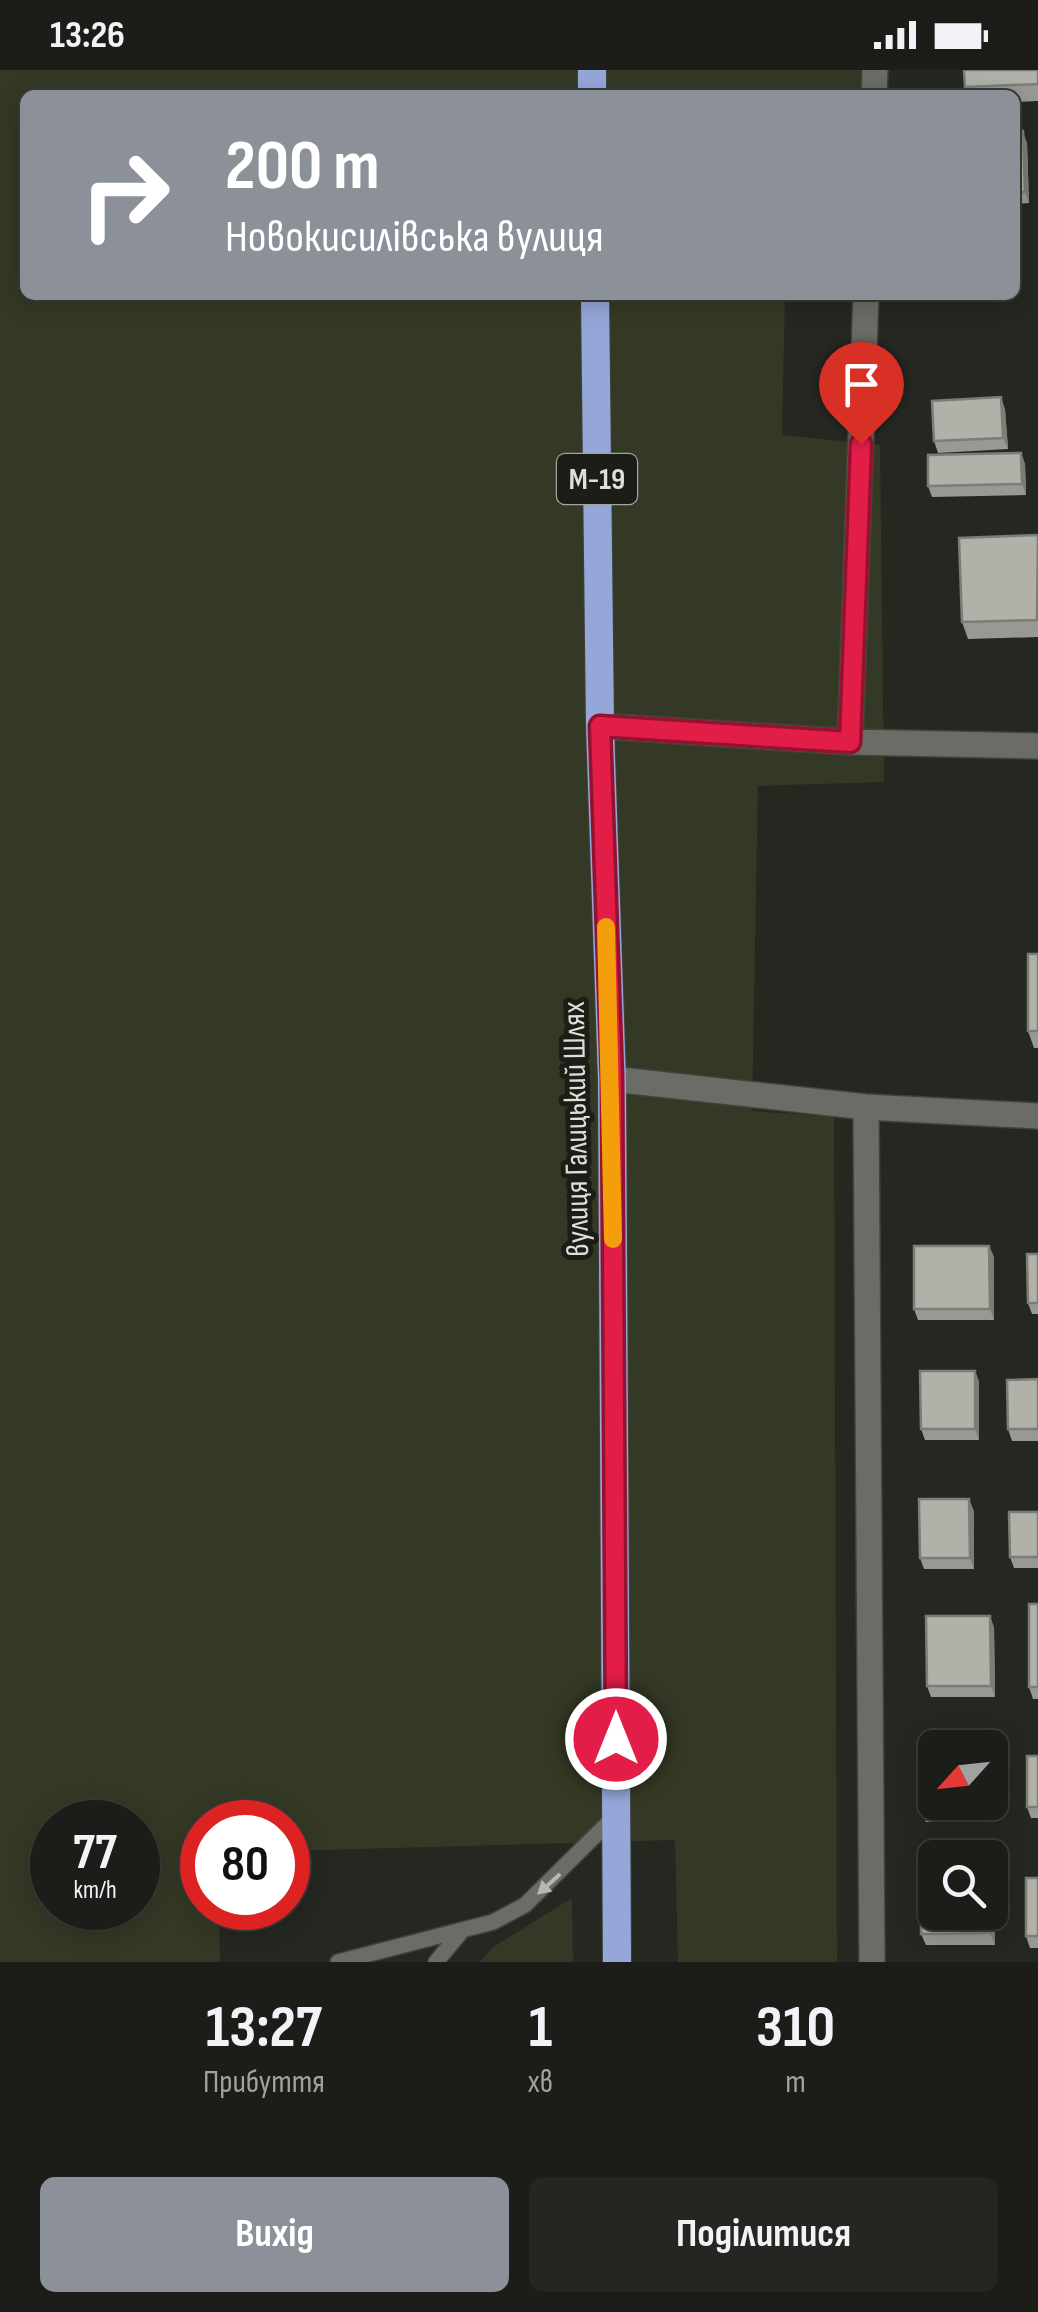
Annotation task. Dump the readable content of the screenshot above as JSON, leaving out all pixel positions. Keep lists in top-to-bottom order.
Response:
{
  "streets": {
    "highway": ["М-19", "вулиця Галицький Шлях"]
  },
  "north": "bottom left",
  "page": {
    "status": "13:26",
    "turn": ["200 m", "Новокисилівська вулиця"],
    "speed": "77 km/h",
    "limit": "80",
    "eta": [
      "13:27",
      "Прибуття",
      "1",
      "хв",
      "310",
      "m"
    ],
    "buttons": ["Вихід", "Поділитися"]
  }
}
